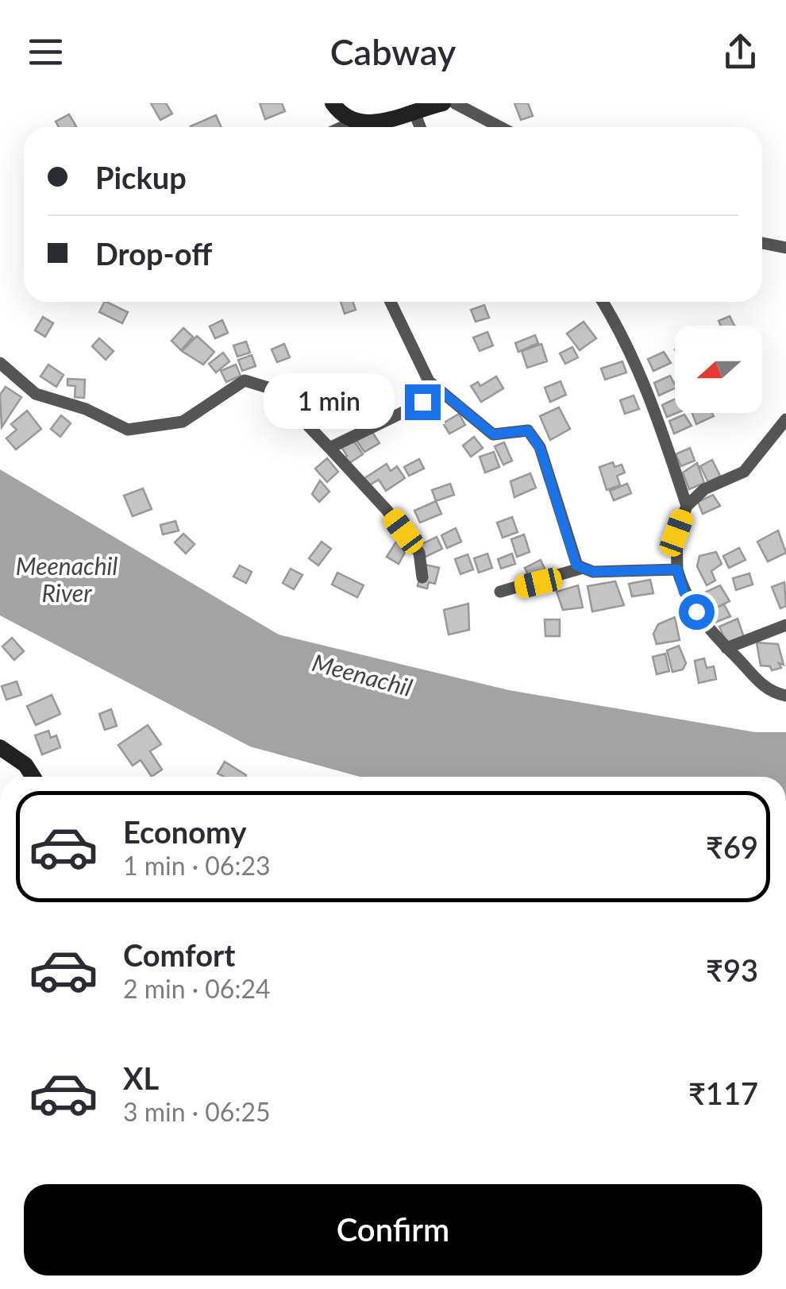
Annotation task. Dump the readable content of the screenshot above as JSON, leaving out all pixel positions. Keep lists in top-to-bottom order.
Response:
{
  "water": ["Meenachil River", "Meenachil"],
  "north": "left",
  "page": {
    "header": "Cabway",
    "banner": ["Pickup", "Drop-off"],
    "bubble": "1 min",
    "list": [
      {
        "name": "Economy",
        "note": "1 min · 06:23",
        "value": "₹69"
      },
      {
        "name": "Comfort",
        "note": "2 min · 06:24",
        "value": "₹93"
      },
      {
        "name": "XL",
        "note": "3 min · 06:25",
        "value": "₹117"
      }
    ],
    "buttons": "Confirm"
  }
}
